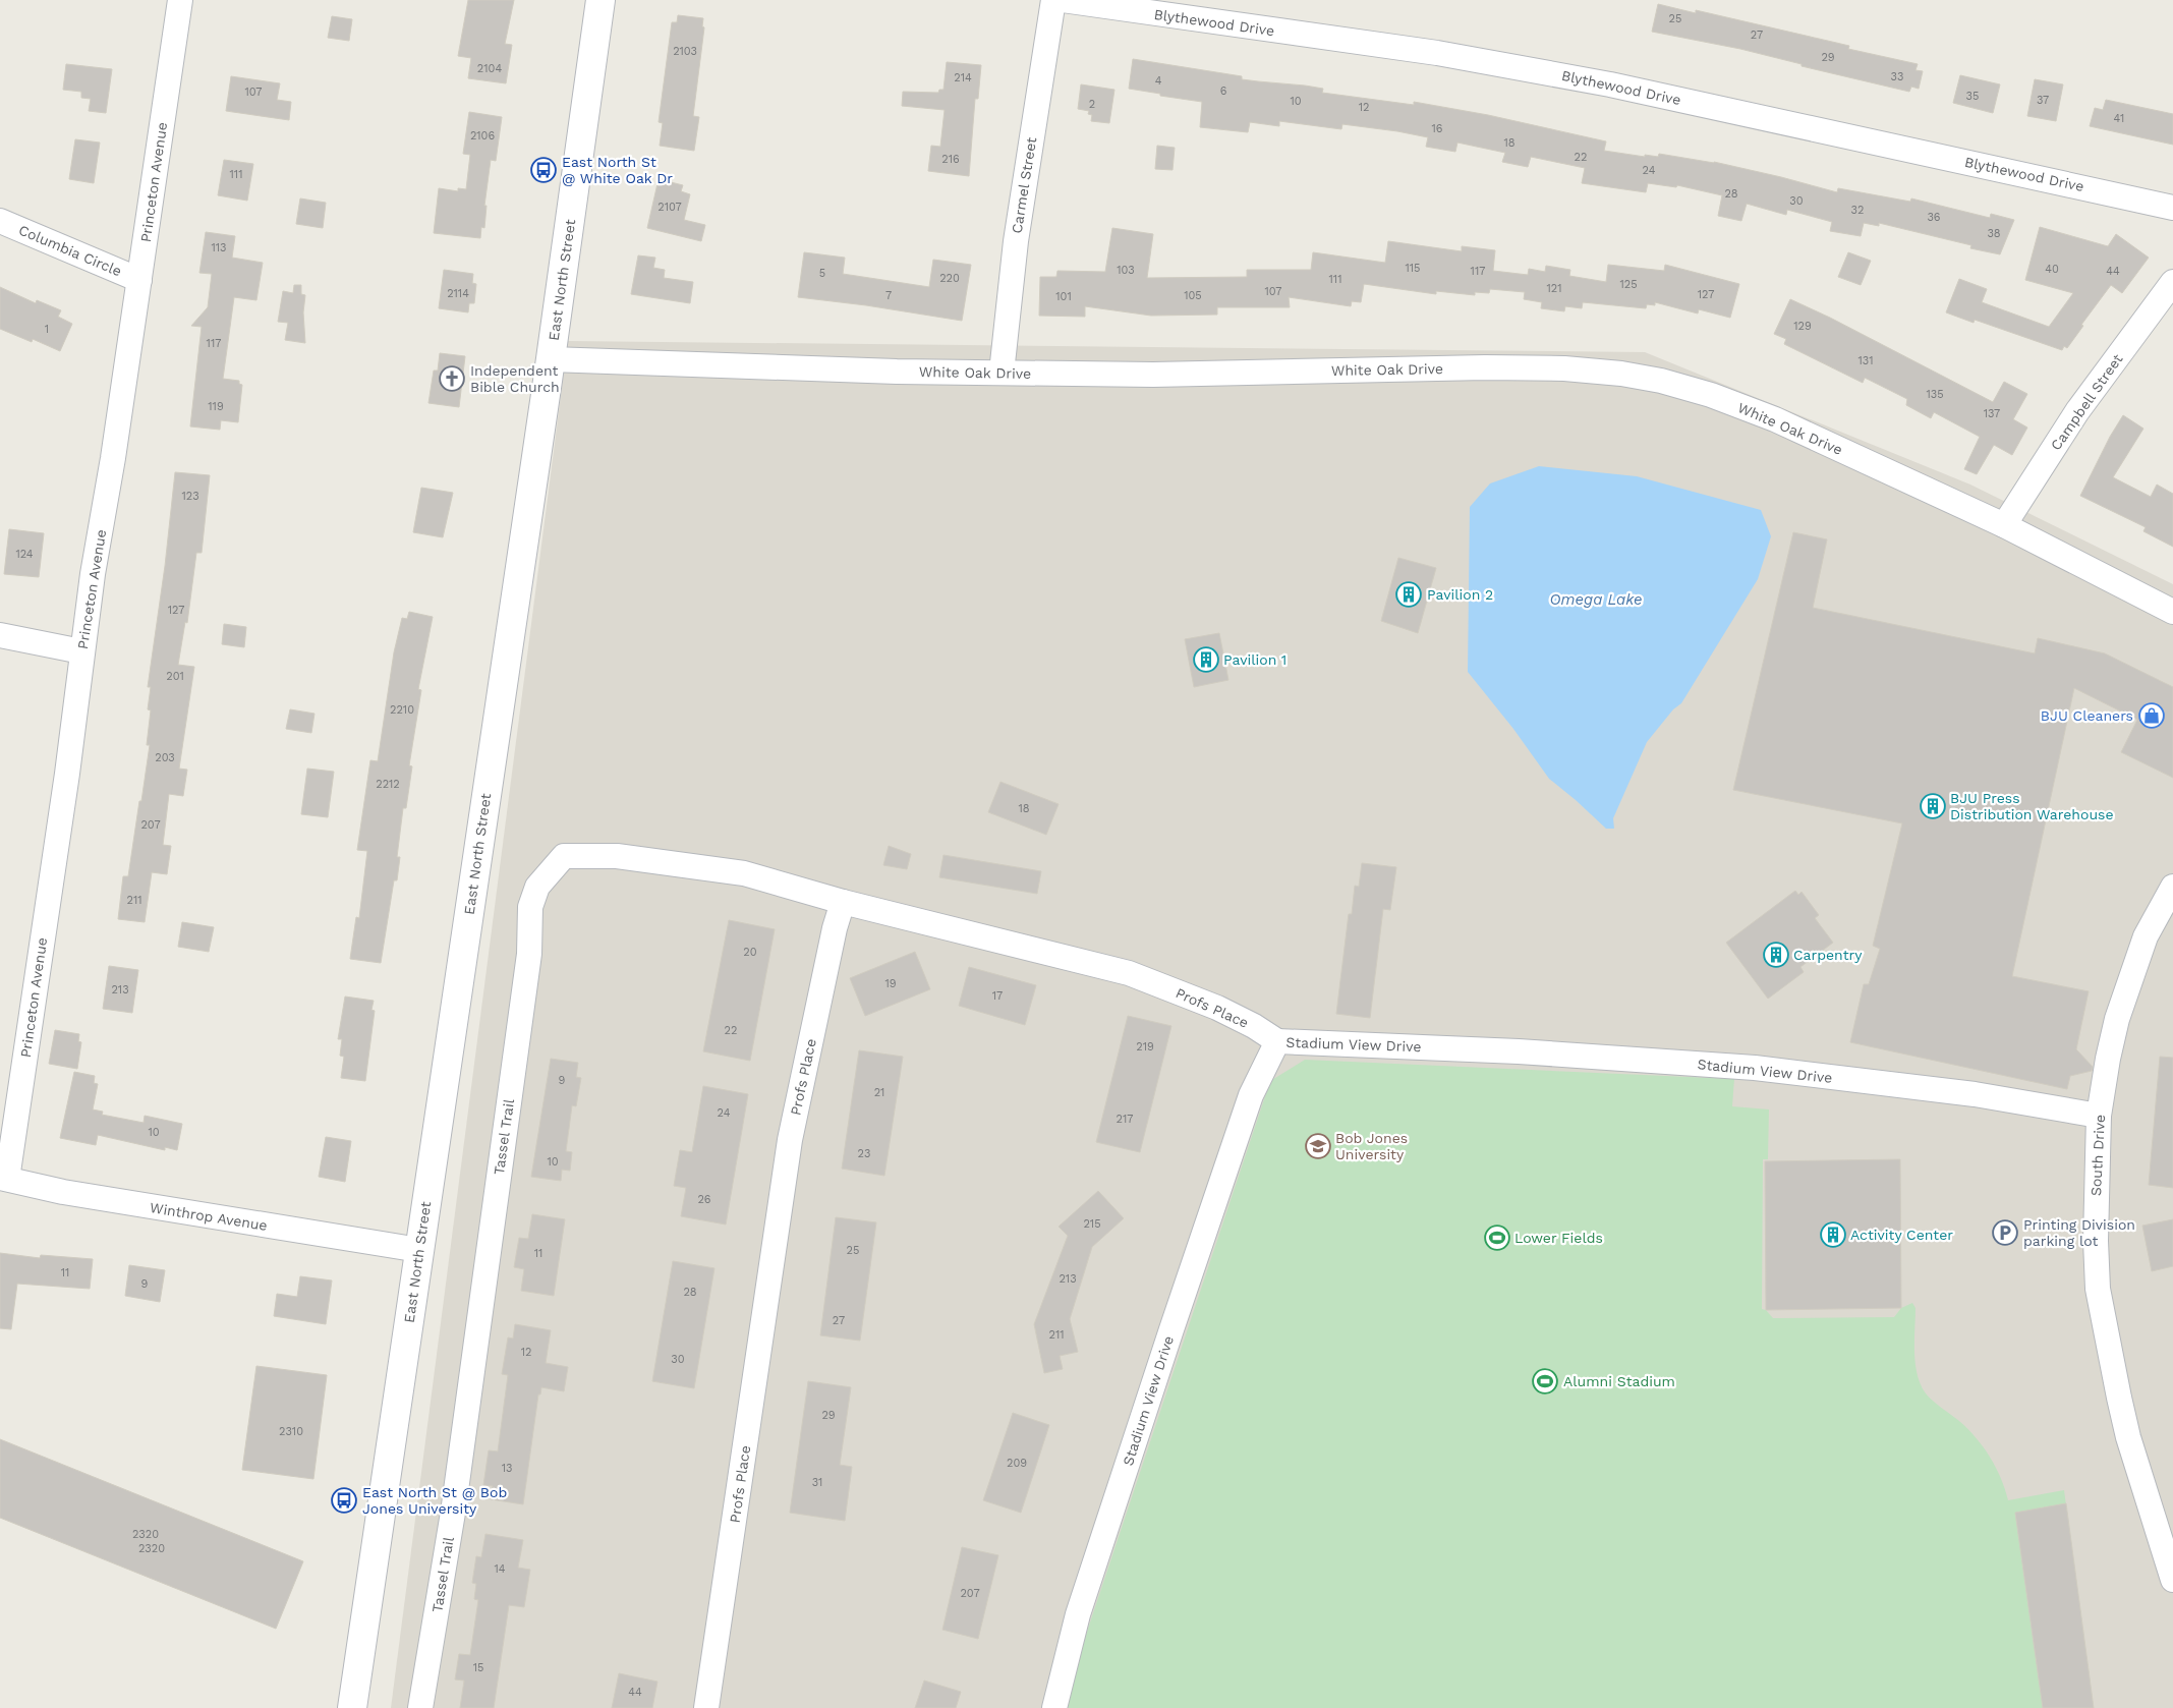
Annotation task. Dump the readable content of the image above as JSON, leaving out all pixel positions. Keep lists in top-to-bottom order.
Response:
{
  "streets": {
    "main road": ["East North Street"],
    "street": [
      "Blythewood Drive",
      "Princeton Avenue",
      "Carmel Street",
      "Columbia Circle",
      "White Oak Drive",
      "Campbell Street",
      "Profs Place",
      "Stadium View Drive",
      "Tassel Trail",
      "South Drive",
      "Winthrop Avenue"
    ]
  },
  "crossings": [
    ["Princeton Avenue", "Columbia Circle"],
    ["Princeton Avenue", "Winthrop Avenue"],
    ["Carmel Street", "White Oak Drive"],
    ["East North Street", "White Oak Drive"],
    ["East North Street", "Winthrop Avenue"],
    ["White Oak Drive", "Campbell Street"],
    ["Profs Place", "Stadium View Drive"],
    ["Profs Place", "Tassel Trail"],
    ["Stadium View Drive", "South Drive"]
  ],
  "water": ["Omega Lake"],
  "places": {
    "bus stop": ["East North St @ White Oak Dr", "East North St @ Bob Jones University"],
    "church": ["Independent Bible Church"],
    "building": [
      "Pavilion 2",
      "Pavilion 1",
      "BJU Press Distribution Warehouse",
      "Carpentry",
      "Activity Center"
    ],
    "shop": ["BJU Cleaners"],
    "school or university": ["Bob Jones University"],
    "parking": ["Printing Division parking lot"],
    "sports": ["Lower Fields", "Alumni Stadium"]
  },
  "house_numbers": [
    "25",
    "27",
    "2103",
    "29",
    "2104",
    "33",
    "214",
    "4",
    "6",
    "107",
    "35",
    "37",
    "10",
    "2",
    "12",
    "41",
    "16",
    "2106",
    "18",
    "22",
    "216",
    "24",
    "111",
    "28",
    "30",
    "2107",
    "32",
    "36",
    "38",
    "113",
    "115",
    "40",
    "103",
    "117",
    "44",
    "5",
    "220",
    "111",
    "125",
    "121",
    "107",
    "2114",
    "127",
    "7",
    "105",
    "101",
    "129",
    "1",
    "117",
    "131",
    "135",
    "119",
    "137",
    "123",
    "124",
    "127",
    "201",
    "2210",
    "203",
    "2212",
    "18",
    "207",
    "211",
    "20",
    "19",
    "213",
    "17",
    "22",
    "219",
    "9",
    "21",
    "24",
    "217",
    "10",
    "23",
    "10",
    "26",
    "215",
    "25",
    "11",
    "11",
    "213",
    "9",
    "28",
    "27",
    "211",
    "12",
    "30",
    "29",
    "2310",
    "209",
    "13",
    "31",
    "2320",
    "2320",
    "14",
    "207",
    "15",
    "44"
  ]
}
